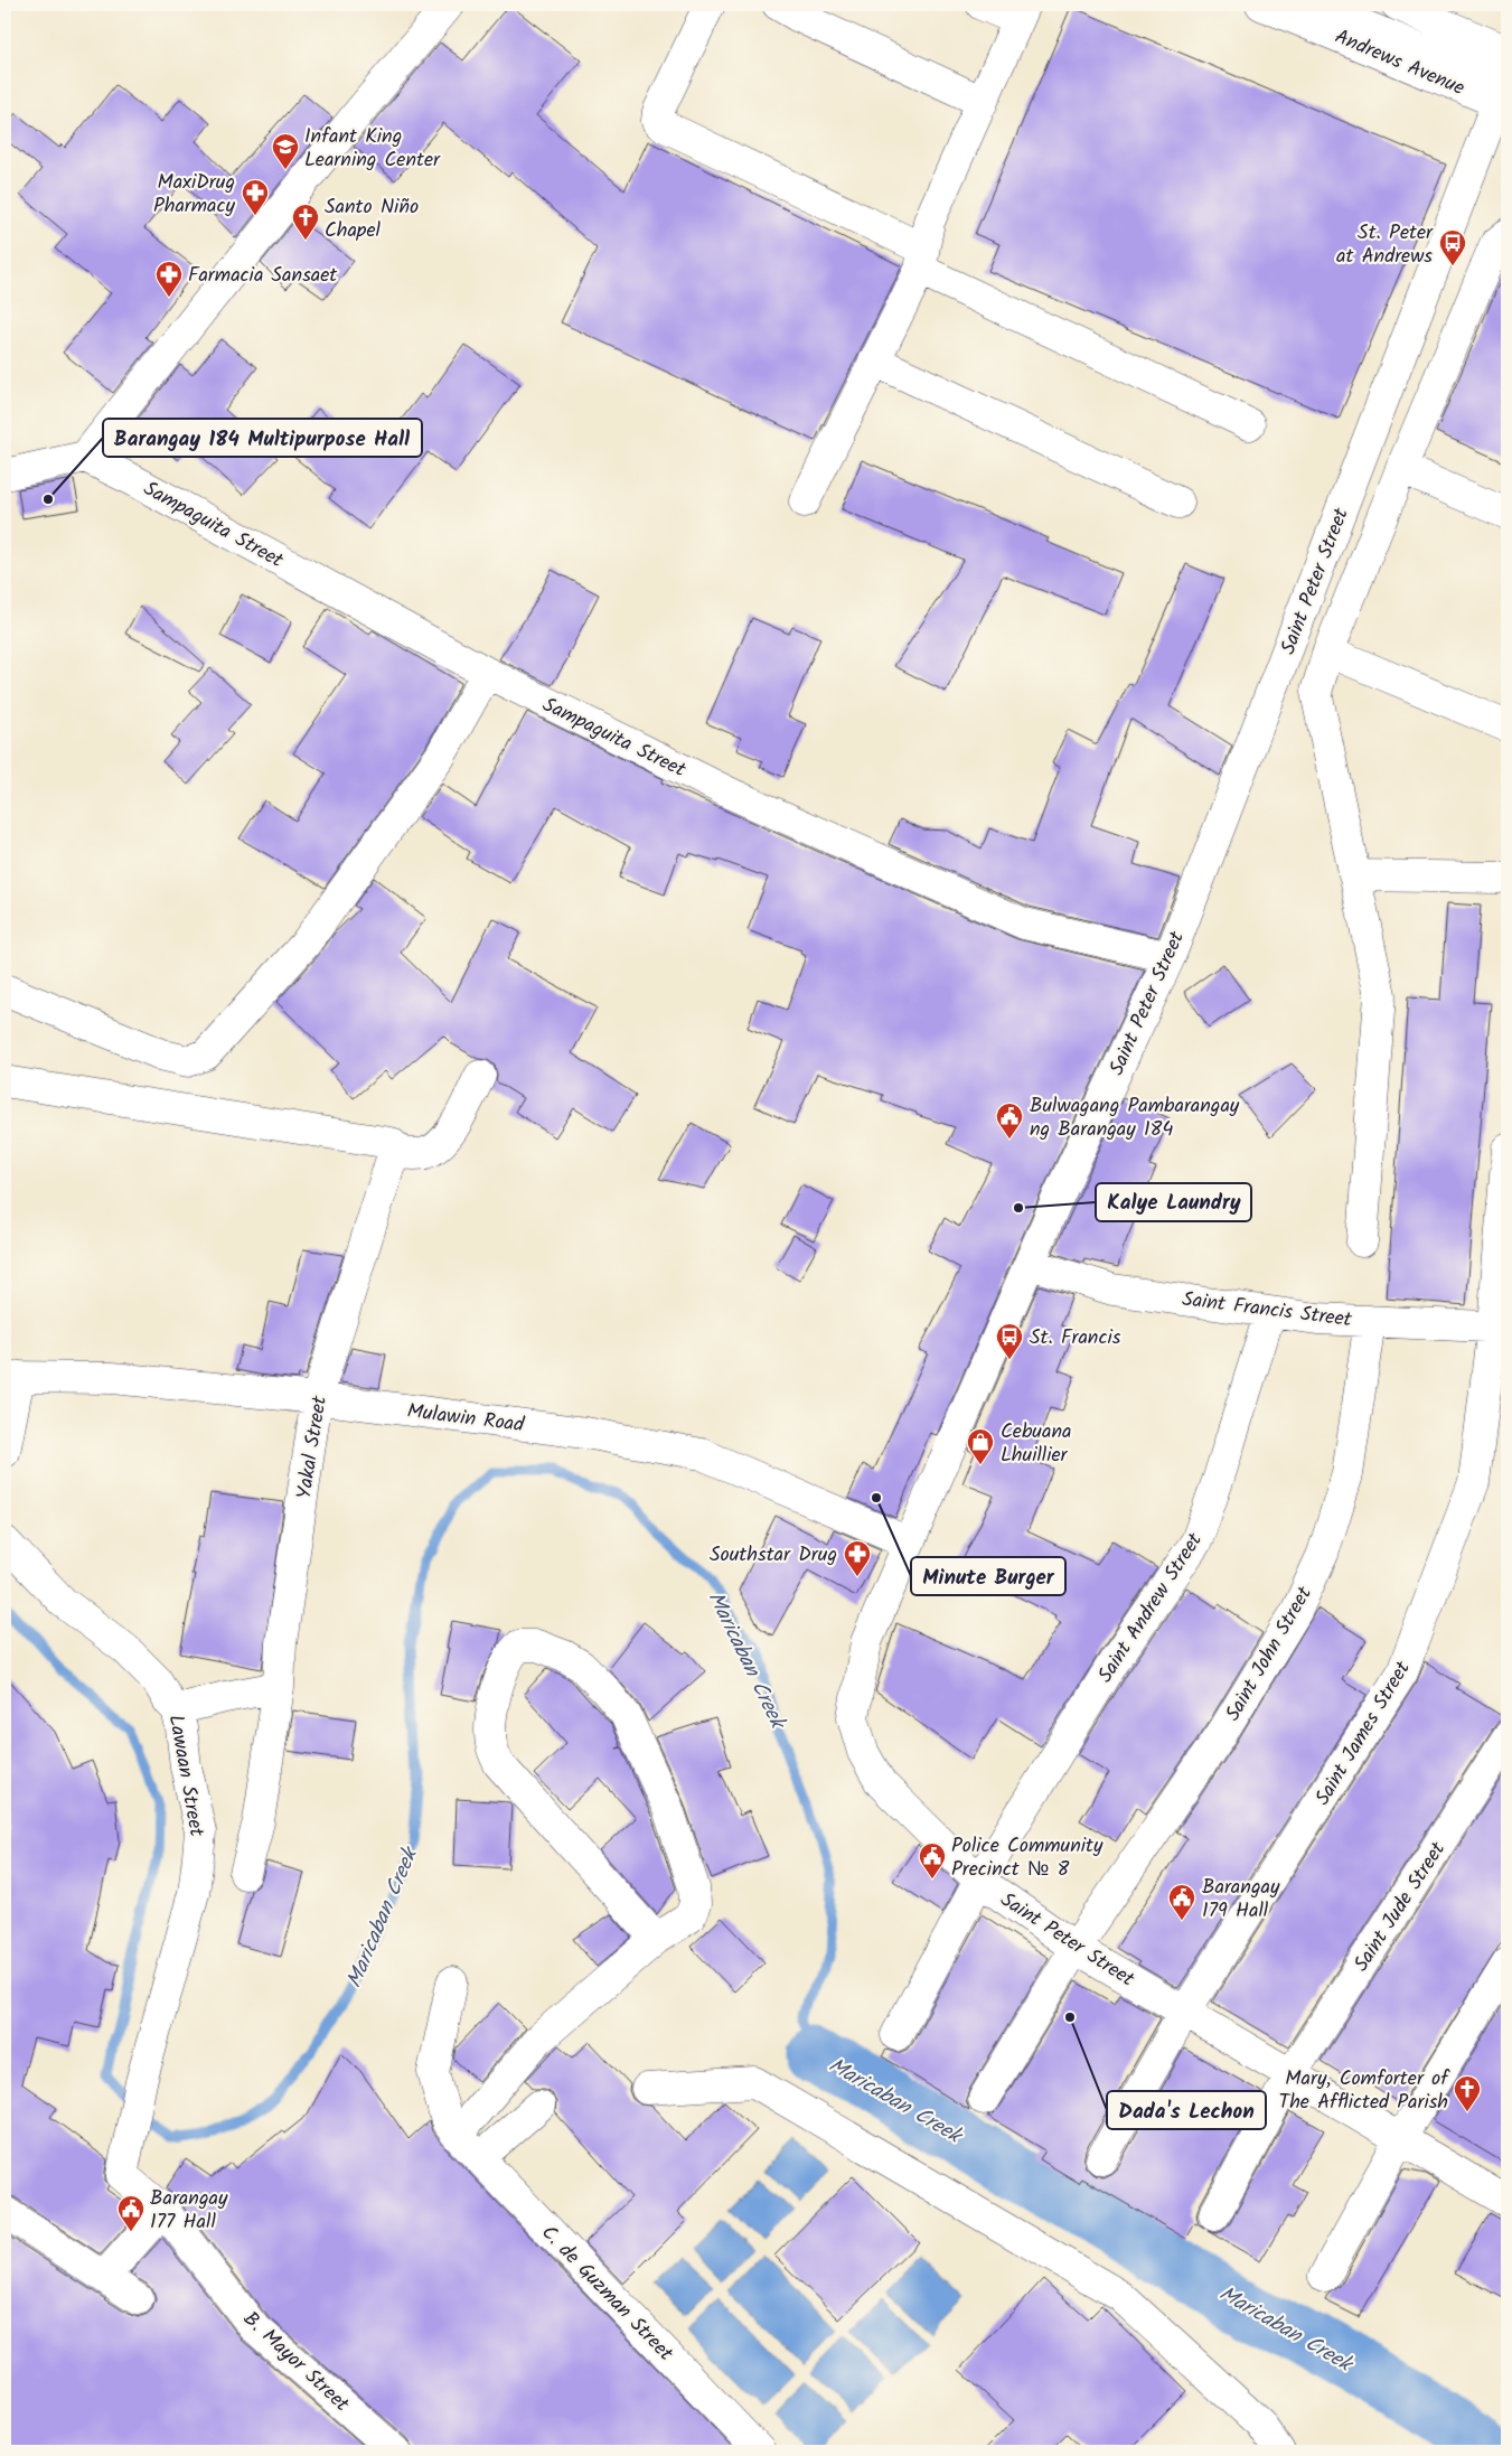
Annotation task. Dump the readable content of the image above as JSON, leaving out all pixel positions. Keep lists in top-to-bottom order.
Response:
{
  "streets": {
    "main road": [
      "Andrews Avenue",
      "Sampaguita Street",
      "Saint Peter Street",
      "Saint Francis Street",
      "Mulawin Road",
      "Yakal Street",
      "Saint Andrew Street",
      "Saint John Street",
      "Saint James Street",
      "Lawaan Street",
      "Saint Jude Street",
      "C. de Guzman Street",
      "B. Mayor Street"
    ]
  },
  "crossings": [
    ["Andrews Avenue", "Saint Peter Street"],
    ["Sampaguita Street", "Saint Peter Street"],
    ["Saint Peter Street", "Saint Francis Street"],
    ["Saint Peter Street", "Mulawin Road"],
    ["Saint Peter Street", "Saint Andrew Street"],
    ["Saint Peter Street", "Saint John Street"],
    ["Saint Peter Street", "Saint James Street"],
    ["Saint Peter Street", "Saint Jude Street"],
    ["Saint Francis Street", "Saint Andrew Street"],
    ["Saint Francis Street", "Saint John Street"],
    ["Saint Francis Street", "Saint James Street"],
    ["Mulawin Road", "Yakal Street"],
    ["Lawaan Street", "B. Mayor Street"]
  ],
  "water": ["Maricaban Creek"],
  "places": {
    "school or university": ["Infant King Learning Center"],
    "pharmacy": ["MaxiDrug Pharmacy", "Farmacia Sansaet", "Southstar Drug"],
    "church": ["Santo Niño Chapel", "Mary, Comforter of The Afflicted Parish"],
    "bus stop": ["St. Peter at Andrews", "St. Francis"],
    "other": [
      "Barangay 184 Multipurpose Hall",
      "Kalye Laundry",
      "Minute Burger",
      "Dada's Lechon"
    ],
    "public building": [
      "Bulwagang Pambarangay ng Barangay 184",
      "Police Community Precinct № 8",
      "Barangay 179 Hall",
      "Barangay 177 Hall"
    ],
    "shop": ["Cebuana Lhuillier"]
  }
}
